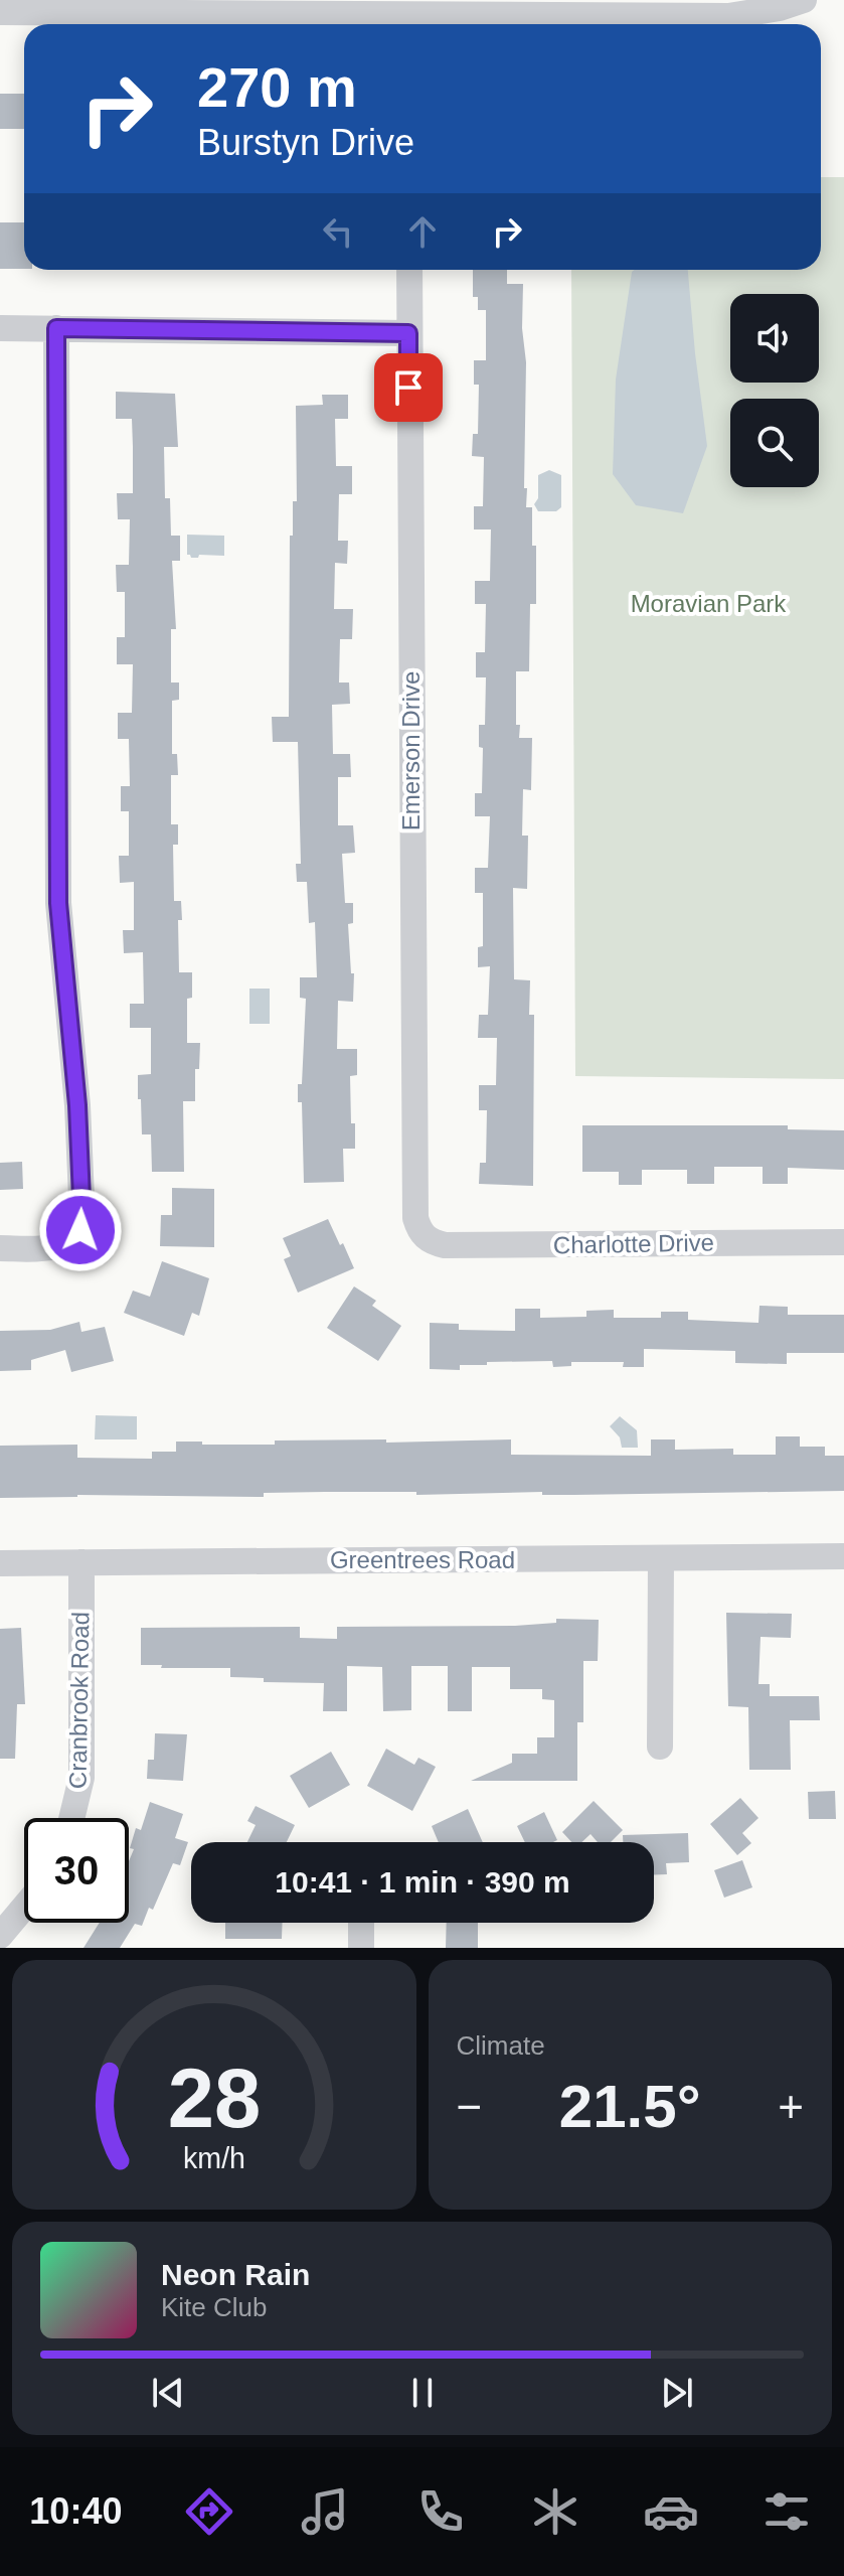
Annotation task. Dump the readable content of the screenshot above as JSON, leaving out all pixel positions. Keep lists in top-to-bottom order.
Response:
{
  "streets": {
    "street": [
      "Emerson Drive",
      "Charlotte Drive",
      "Greentrees Road",
      "Cranbrook Road"
    ]
  },
  "crossings": [
    ["Emerson Drive", "Charlotte Drive"],
    ["Greentrees Road", "Cranbrook Road"]
  ],
  "parks": ["Moravian Park"],
  "page": {
    "turn": ["270 m", "Burstyn Drive"],
    "limit": "30",
    "trip": "10:41 · 1 min · 390 m",
    "tile": "Climate",
    "heat": ["−", "21.5°", "+"],
    "song": ["Neon Rain", "Kite Club"],
    "tabs": "10:40",
    "gauge": ["28", "km/h"]
  }
}
